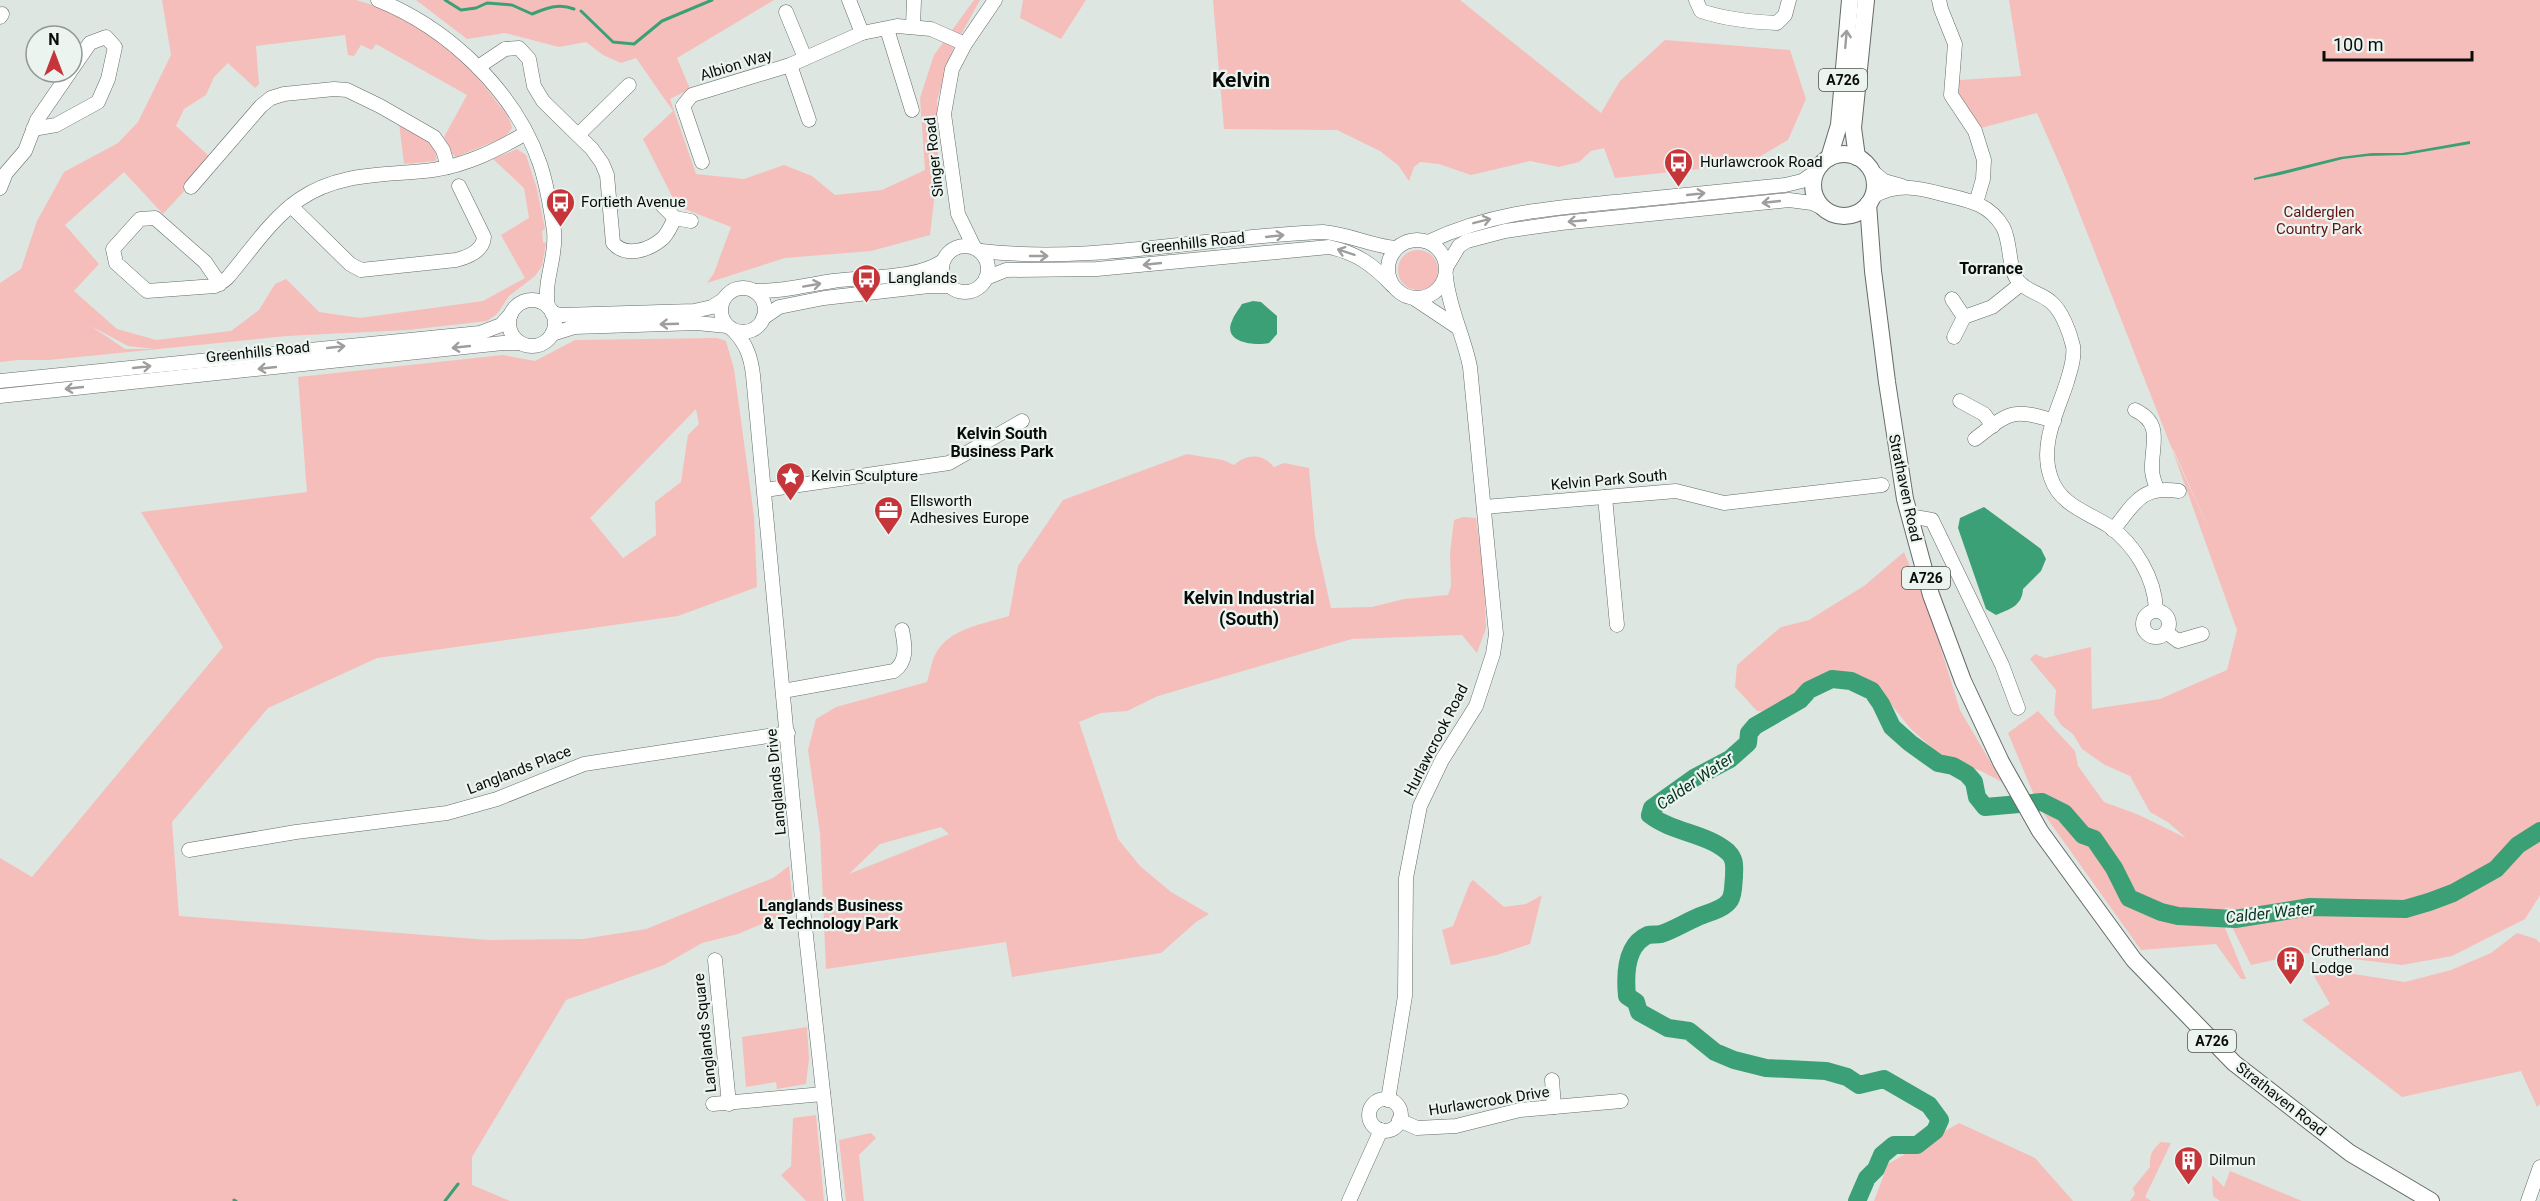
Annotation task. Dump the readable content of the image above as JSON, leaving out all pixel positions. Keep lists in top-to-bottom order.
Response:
{
  "streets": {
    "main road": ["A726", "Strathaven Road"],
    "street": [
      "Albion Way",
      "Singer Road",
      "Greenhills Road",
      "Kelvin Park South",
      "Hurlawcrook Road",
      "Langlands Place",
      "Langlands Drive",
      "Langlands Square",
      "Hurlawcrook Drive"
    ]
  },
  "crossings": [
    ["Albion Way", "Singer Road"],
    ["A726", "Strathaven Road"],
    ["Singer Road", "Greenhills Road"],
    ["Greenhills Road", "Hurlawcrook Road"],
    ["Kelvin Park South", "Hurlawcrook Road"],
    ["Hurlawcrook Road", "Hurlawcrook Drive"],
    ["Langlands Place", "Langlands Drive"],
    ["Langlands Drive", "Langlands Square"]
  ],
  "districts": [
    "Kelvin",
    "Torrance",
    "Kelvin South Business Park",
    "Kelvin Industrial (South)",
    "Langlands Business & Technology Park"
  ],
  "water": ["Calder Water"],
  "parks": ["Calderglen Country Park"],
  "places": {
    "bus stop": ["Hurlawcrook Road", "Fortieth Avenue", "Langlands"],
    "place": ["Kelvin Sculpture"],
    "office": ["Ellsworth Adhesives Europe"],
    "building": ["Crutherland Lodge", "Dilmun"]
  },
  "scale_bar": "100 m",
  "north": "top"
}
